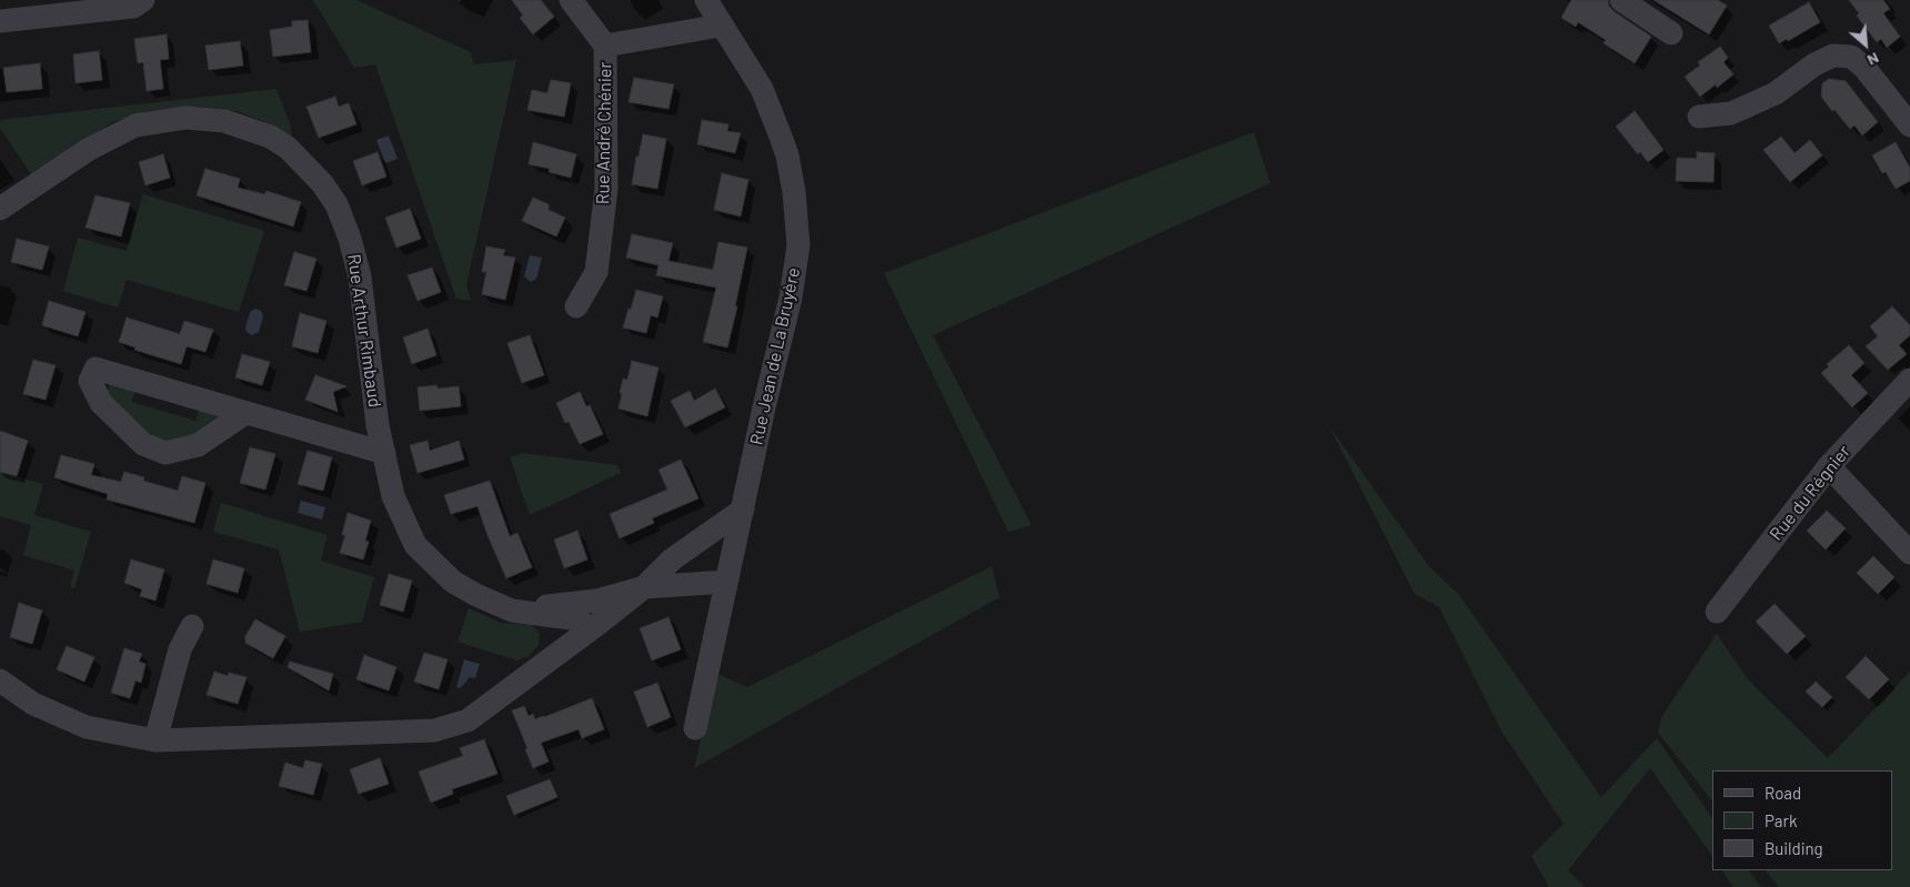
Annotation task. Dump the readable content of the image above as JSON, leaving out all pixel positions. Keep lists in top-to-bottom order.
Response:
{
  "streets": {
    "street": [
      "Rue André Chénier",
      "Rue Arthur Rimbaud",
      "Rue Jean de La Bruyère",
      "Rue du Régnier"
    ]
  },
  "legend": ["Road", "Park", "Building"],
  "north": "bottom right"
}
